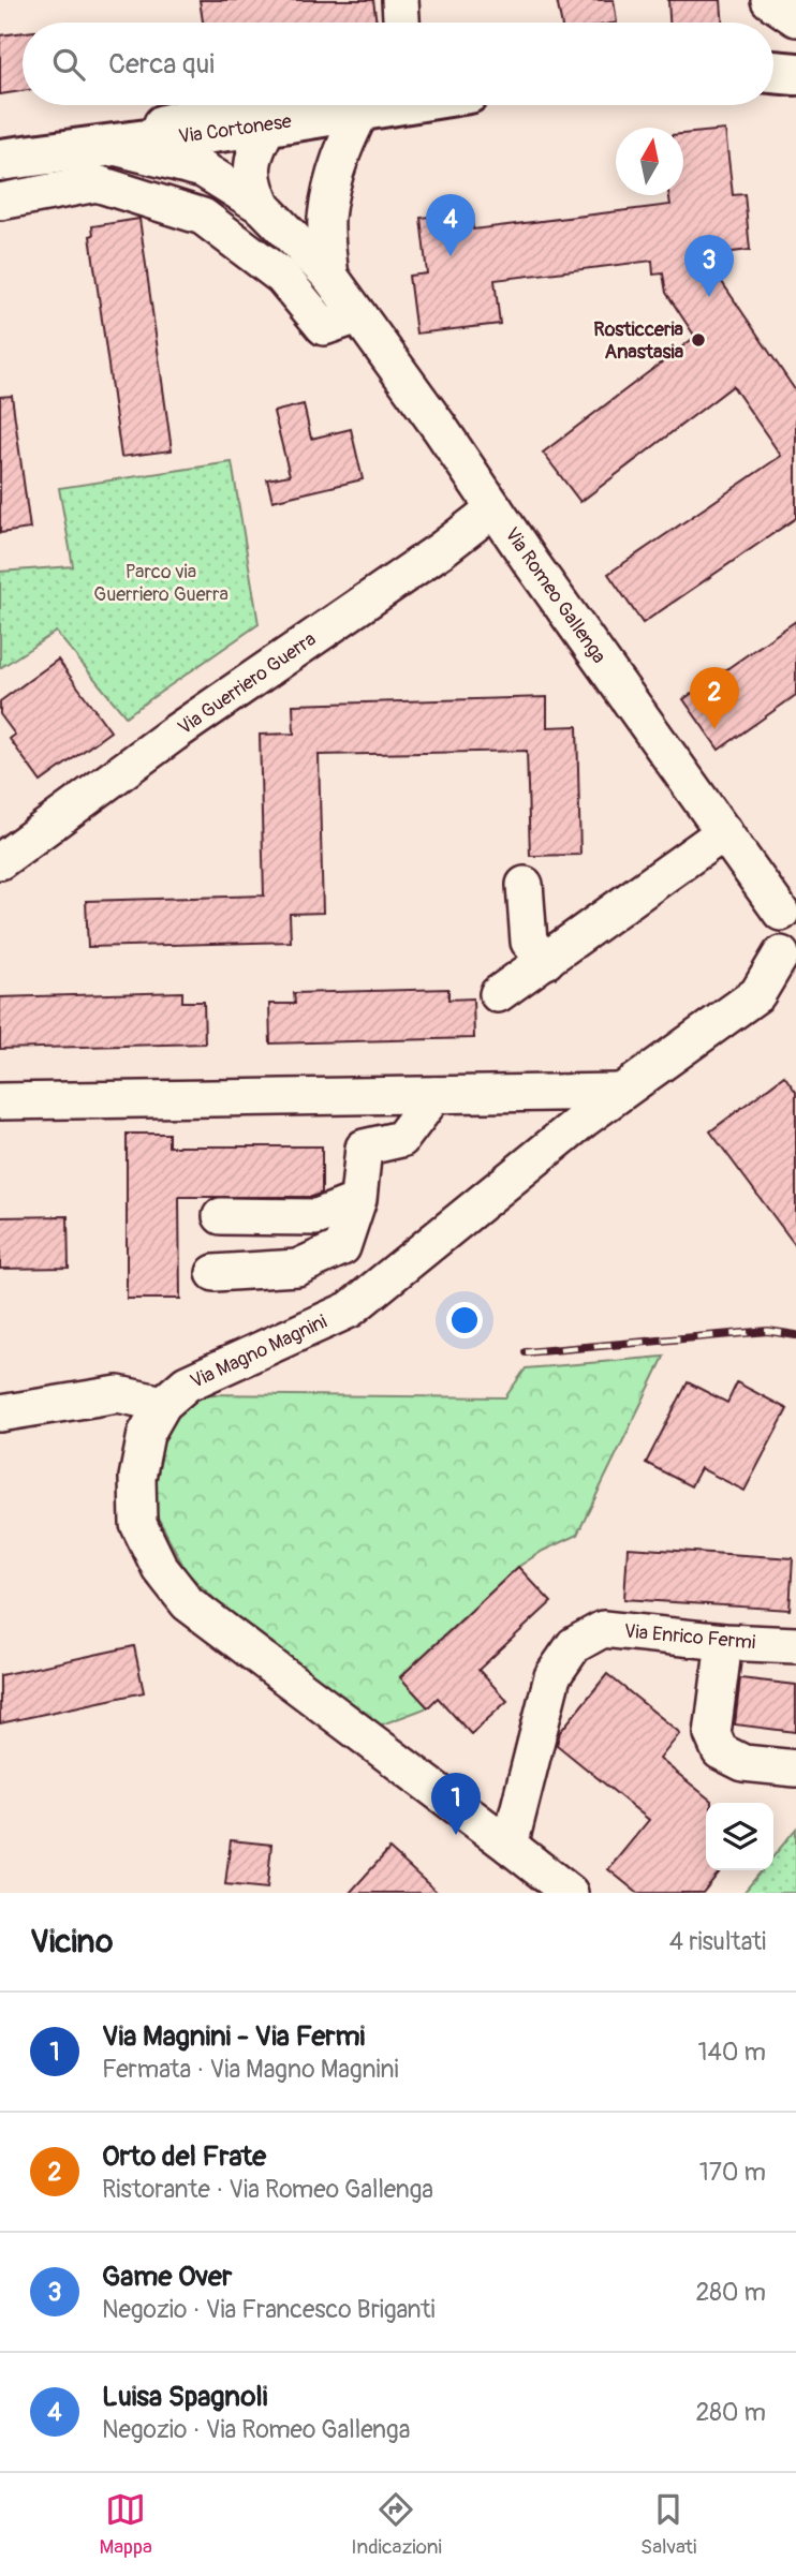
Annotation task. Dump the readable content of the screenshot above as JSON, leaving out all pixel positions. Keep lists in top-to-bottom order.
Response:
{
  "streets": {
    "main road": ["Via Cortonese"],
    "street": [
      "Via Romeo Gallenga",
      "Via Guerriero Guerra",
      "Via Magno Magnini",
      "Via Enrico Fermi"
    ]
  },
  "crossings": [
    ["Via Cortonese", "Via Romeo Gallenga"],
    ["Via Romeo Gallenga", "Via Guerriero Guerra"],
    ["Via Romeo Gallenga", "Via Magno Magnini"],
    ["Via Magno Magnini", "Via Enrico Fermi"]
  ],
  "parks": ["Parco via Guerriero Guerra"],
  "places": ["Rosticceria Anastasia"],
  "north": "top",
  "page": {
    "search": "Cerca qui",
    "pins": [
      "4",
      "3",
      "2",
      "1"
    ],
    "heading": ["Vicino", "4 risultati"],
    "list": [
      {
        "mark": "1",
        "name": "Via Magnini - Via Fermi",
        "note": "Fermata · Via Magno Magnini",
        "value": "140 m"
      },
      {
        "mark": "2",
        "name": "Orto del Frate",
        "note": "Ristorante · Via Romeo Gallenga",
        "value": "170 m"
      },
      {
        "mark": "3",
        "name": "Game Over",
        "note": "Negozio · Via Francesco Briganti",
        "value": "280 m"
      },
      {
        "mark": "4",
        "name": "Luisa Spagnoli",
        "note": "Negozio · Via Romeo Gallenga",
        "value": "280 m"
      }
    ],
    "nav": ["Mappa", "Indicazioni", "Salvati"]
  }
}
